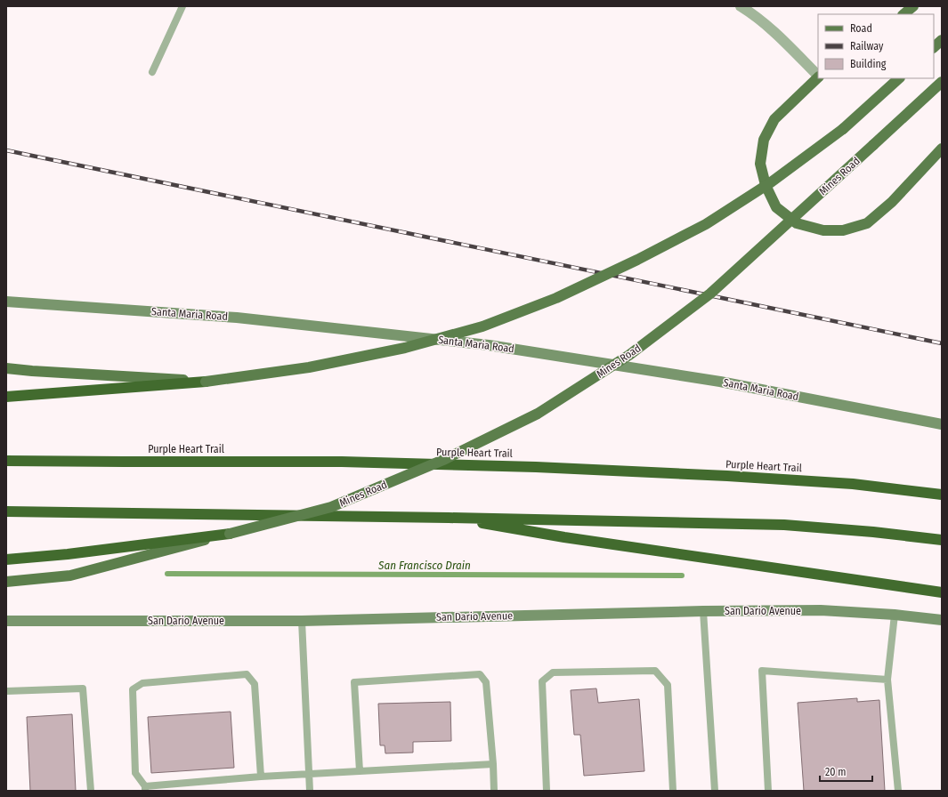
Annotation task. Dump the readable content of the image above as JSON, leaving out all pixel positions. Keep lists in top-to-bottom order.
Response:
{
  "streets": {
    "highway": ["Purple Heart Trail"],
    "main road": ["Mines Road", "Santa Maria Road", "San Dario Avenue"]
  },
  "water": ["San Francisco Drain"],
  "legend": ["Road", "Railway", "Building"],
  "scale_bar": "20 m"
}
